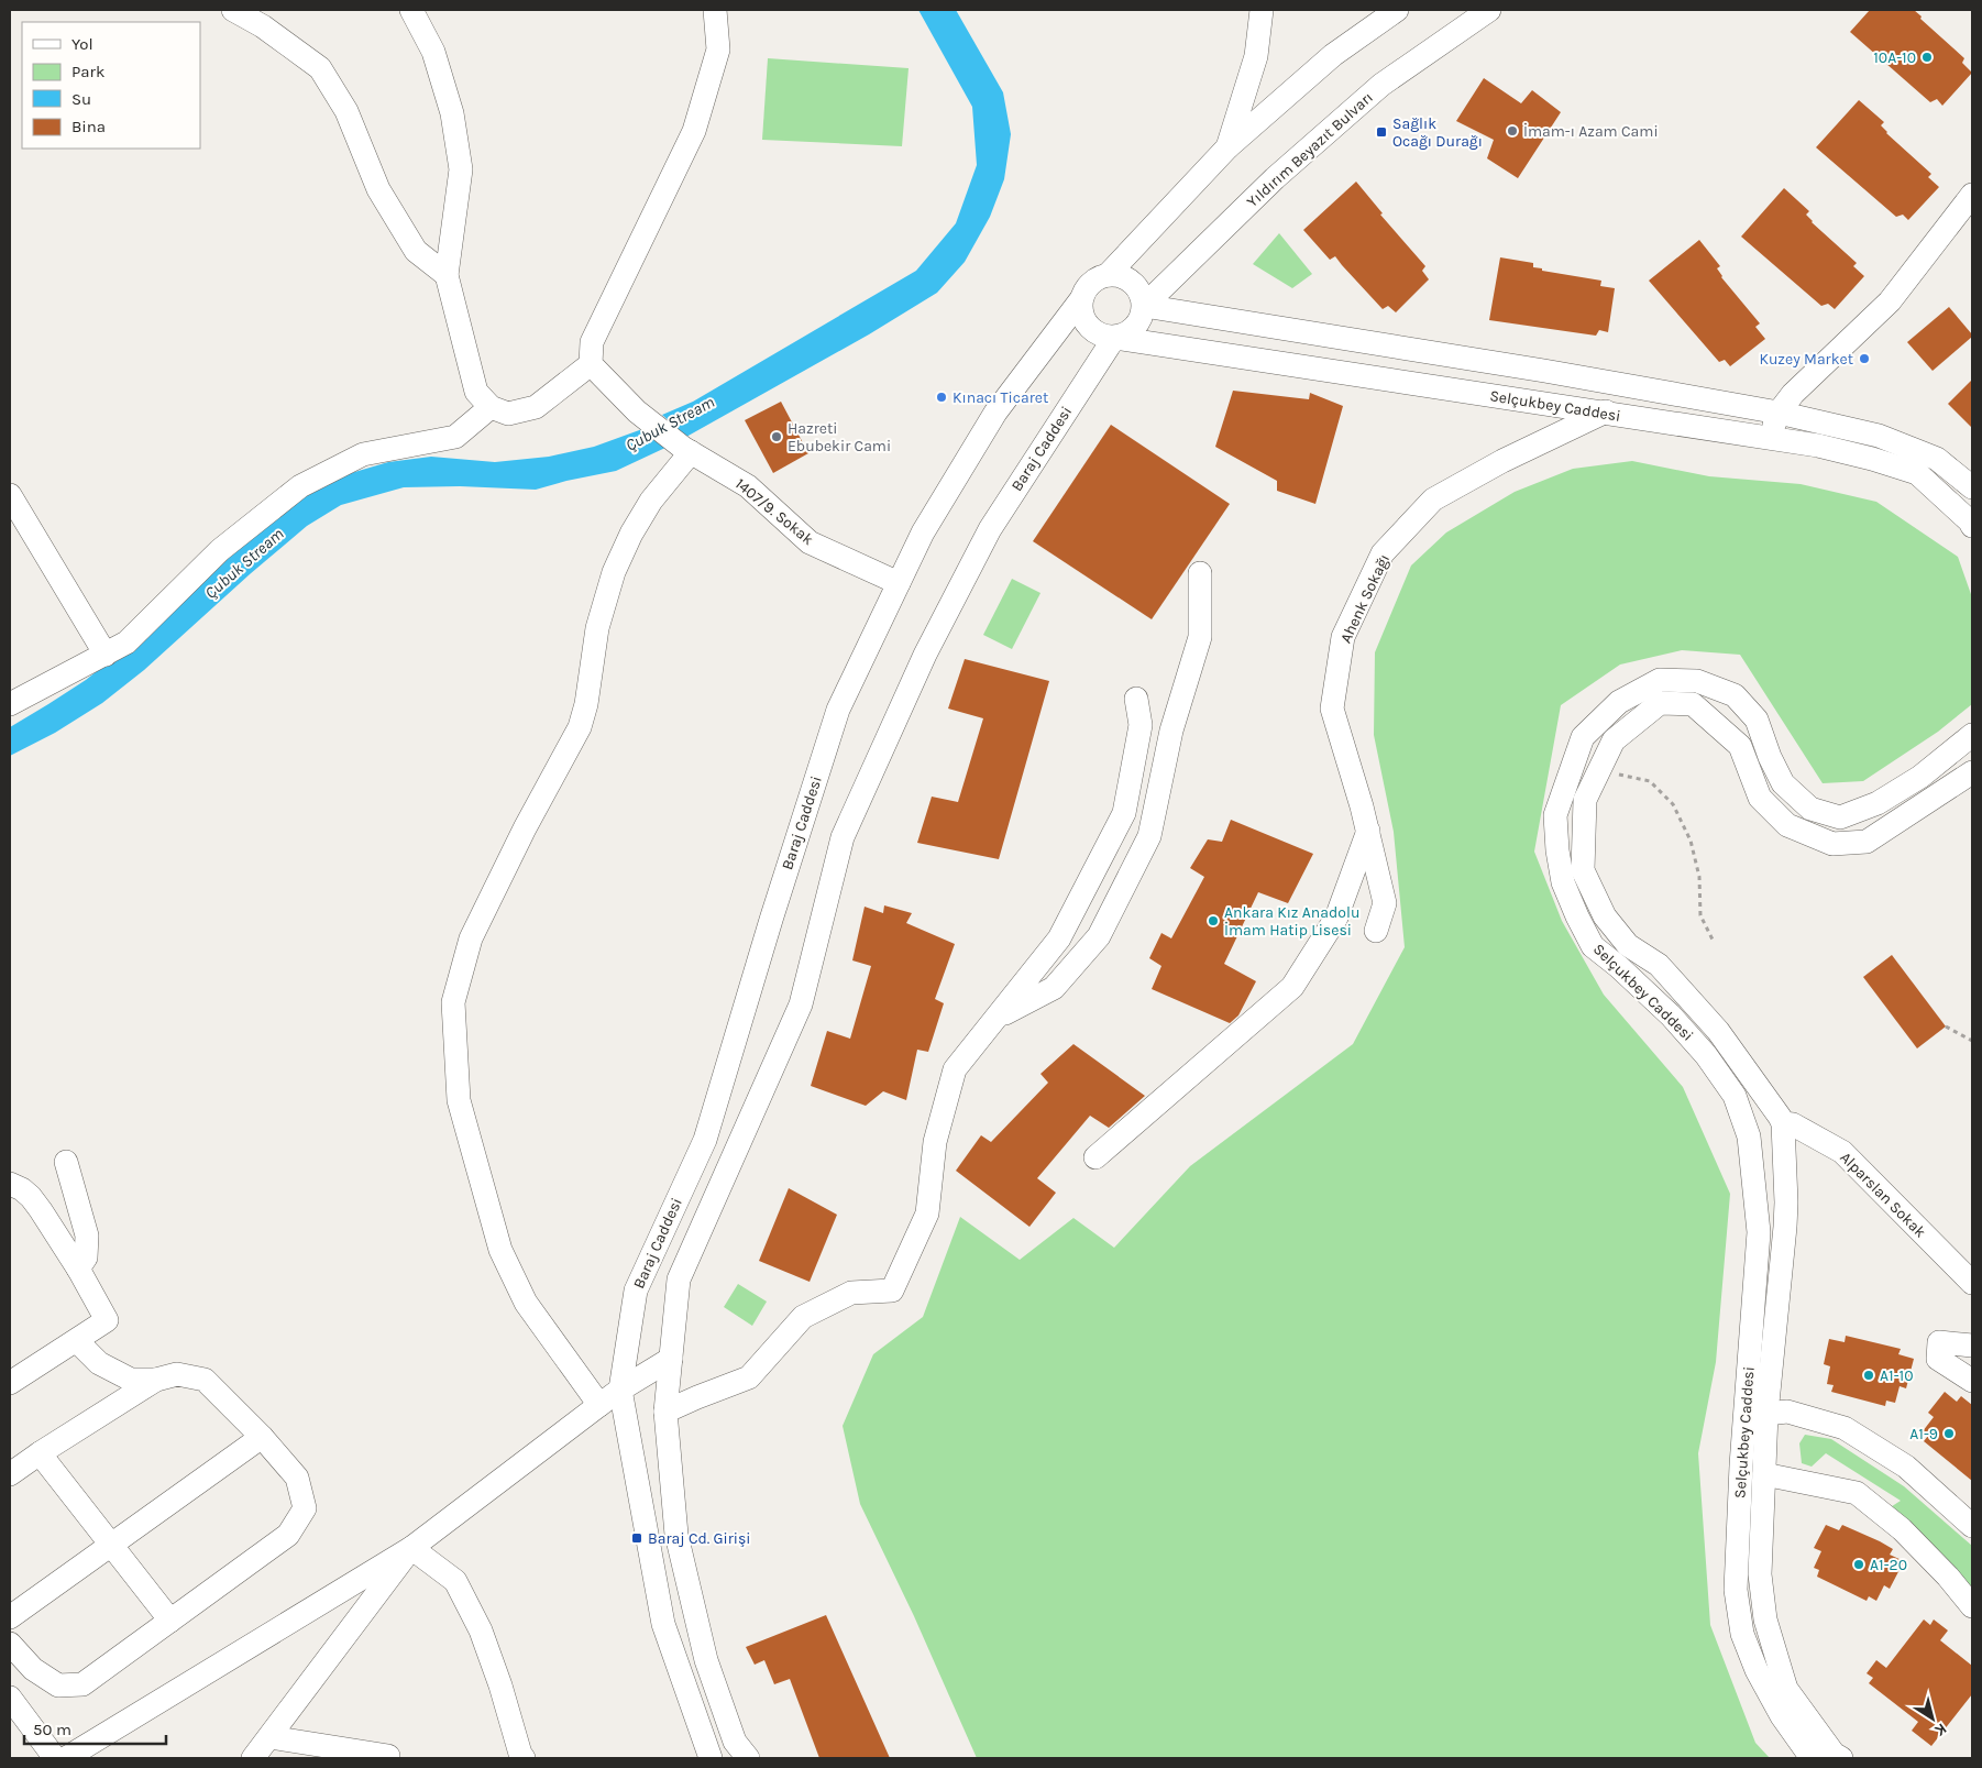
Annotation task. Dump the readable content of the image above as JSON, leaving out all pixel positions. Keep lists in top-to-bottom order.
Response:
{
  "streets": {
    "street": [
      "Yıldırım Beyazıt Bulvarı",
      "Selçukbey Caddesi",
      "Baraj Caddesi",
      "1407/9. Sokak",
      "Ahenk Sokağı",
      "Alparslan Sokak"
    ]
  },
  "crossings": [
    ["Yıldırım Beyazıt Bulvarı", "Selçukbey Caddesi"],
    ["Yıldırım Beyazıt Bulvarı", "Baraj Caddesi"],
    ["Selçukbey Caddesi", "Baraj Caddesi"],
    ["Selçukbey Caddesi", "Ahenk Sokağı"],
    ["Selçukbey Caddesi", "Alparslan Sokak"],
    ["Baraj Caddesi", "1407/9. Sokak"]
  ],
  "water": ["Çubuk Stream"],
  "places": {
    "other": [
      "10A-10",
      "İmam-ı Azam Cami",
      "Kuzey Market",
      "Kınacı Ticaret",
      "Hazreti Ebubekir Cami",
      "Ankara Kız Anadolu İmam Hatip Lisesi",
      "A1-10",
      "A1-9",
      "A1-20"
    ],
    "transit": ["Sağlık Ocağı Durağı", "Baraj Cd. Girişi"]
  },
  "legend": [
    "Yol",
    "Park",
    "Su",
    "Bina"
  ],
  "scale_bar": "50 m",
  "north": "bottom right"
}
